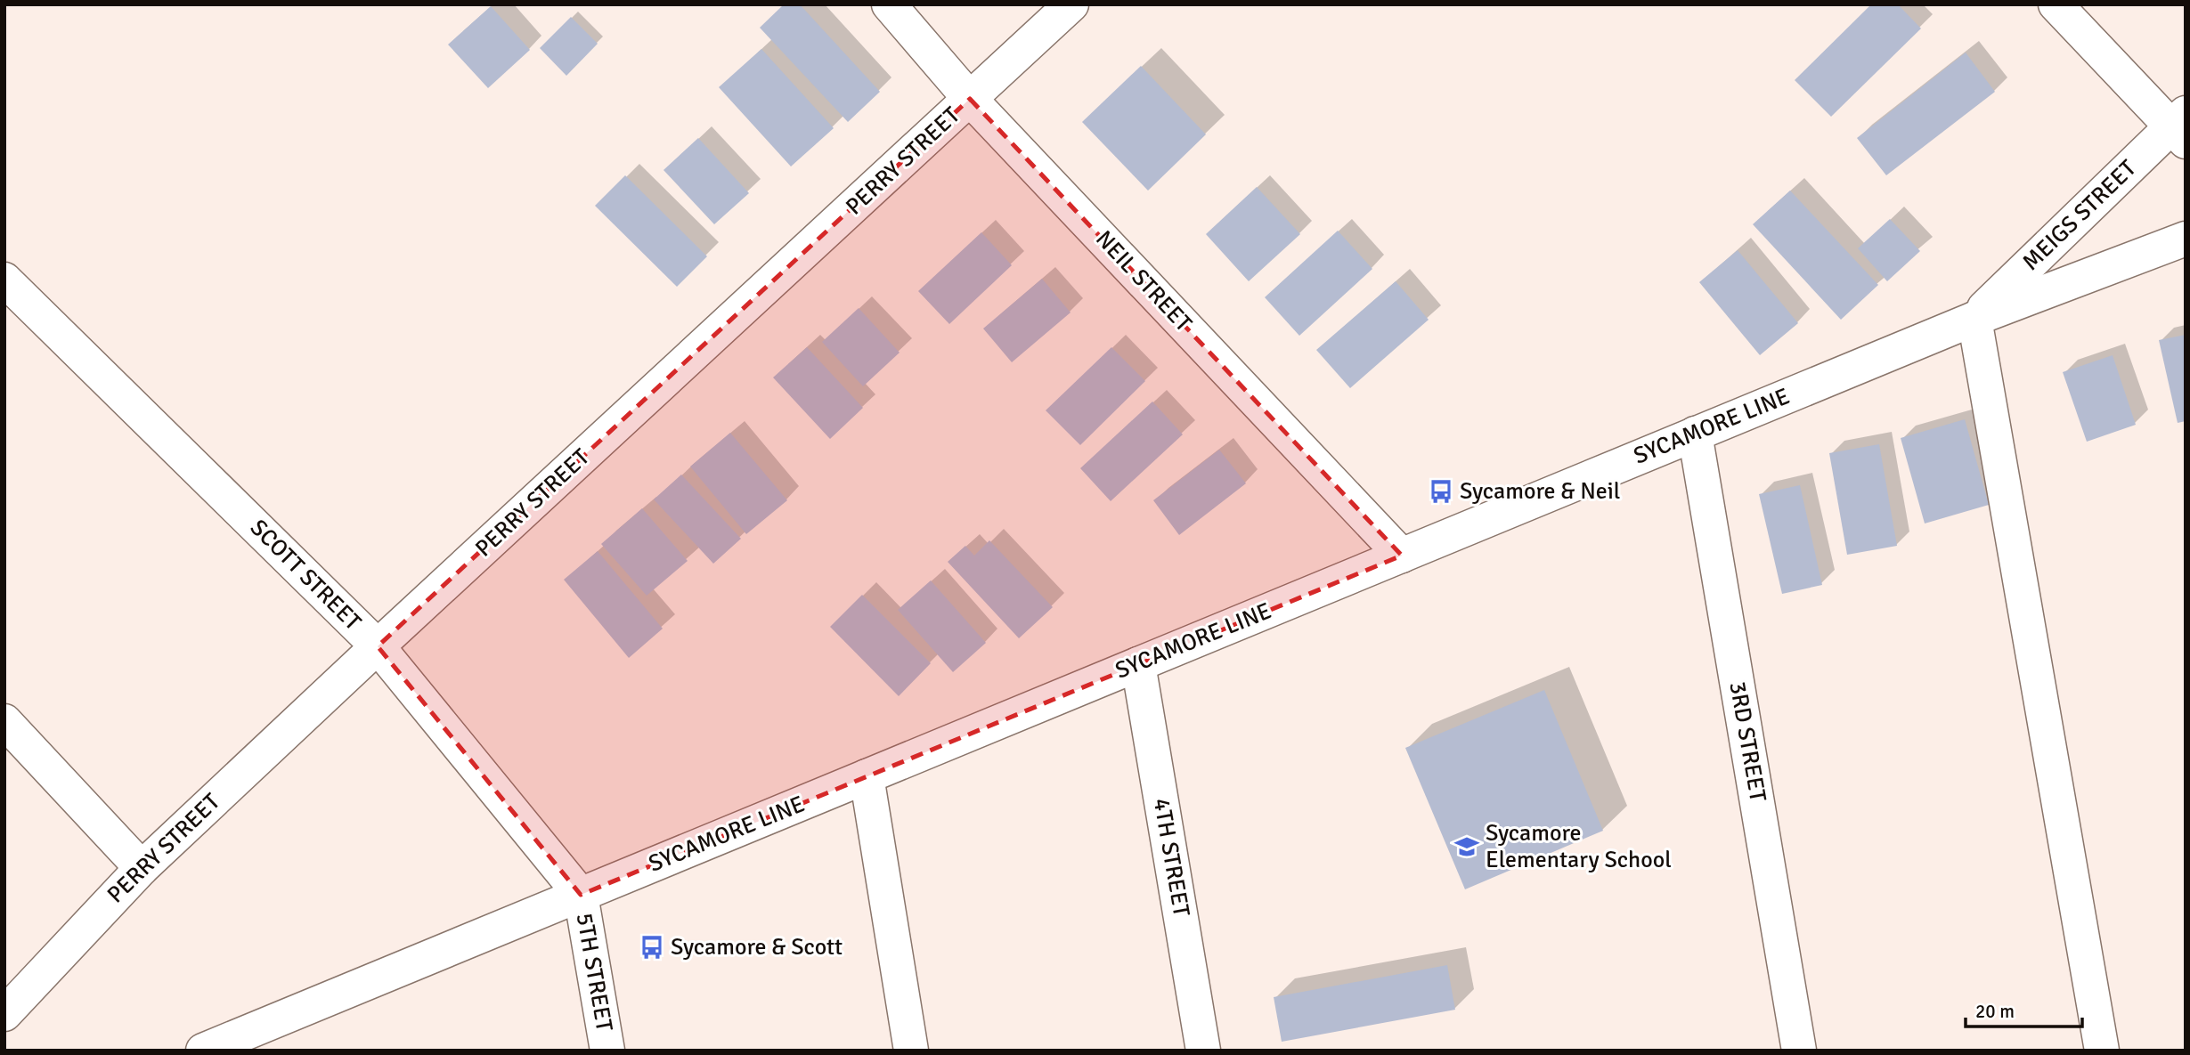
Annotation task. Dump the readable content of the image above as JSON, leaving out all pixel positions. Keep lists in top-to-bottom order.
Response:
{
  "streets": {
    "street": [
      "PERRY STREET",
      "MEIGS STREET",
      "NEIL STREET",
      "SYCAMORE LINE",
      "SCOTT STREET",
      "3RD STREET",
      "4TH STREET",
      "5TH STREET"
    ]
  },
  "crossings": [
    ["PERRY STREET", "NEIL STREET"],
    ["PERRY STREET", "SCOTT STREET"],
    ["MEIGS STREET", "SYCAMORE LINE"],
    ["NEIL STREET", "SYCAMORE LINE"],
    ["SYCAMORE LINE", "SCOTT STREET"],
    ["SYCAMORE LINE", "3RD STREET"],
    ["SYCAMORE LINE", "4TH STREET"],
    ["SYCAMORE LINE", "5TH STREET"],
    ["SCOTT STREET", "5TH STREET"]
  ],
  "places": {
    "bus stop": ["Sycamore & Neil", "Sycamore & Scott"],
    "school or university": ["Sycamore Elementary School"]
  },
  "scale_bar": "20 m"
}
